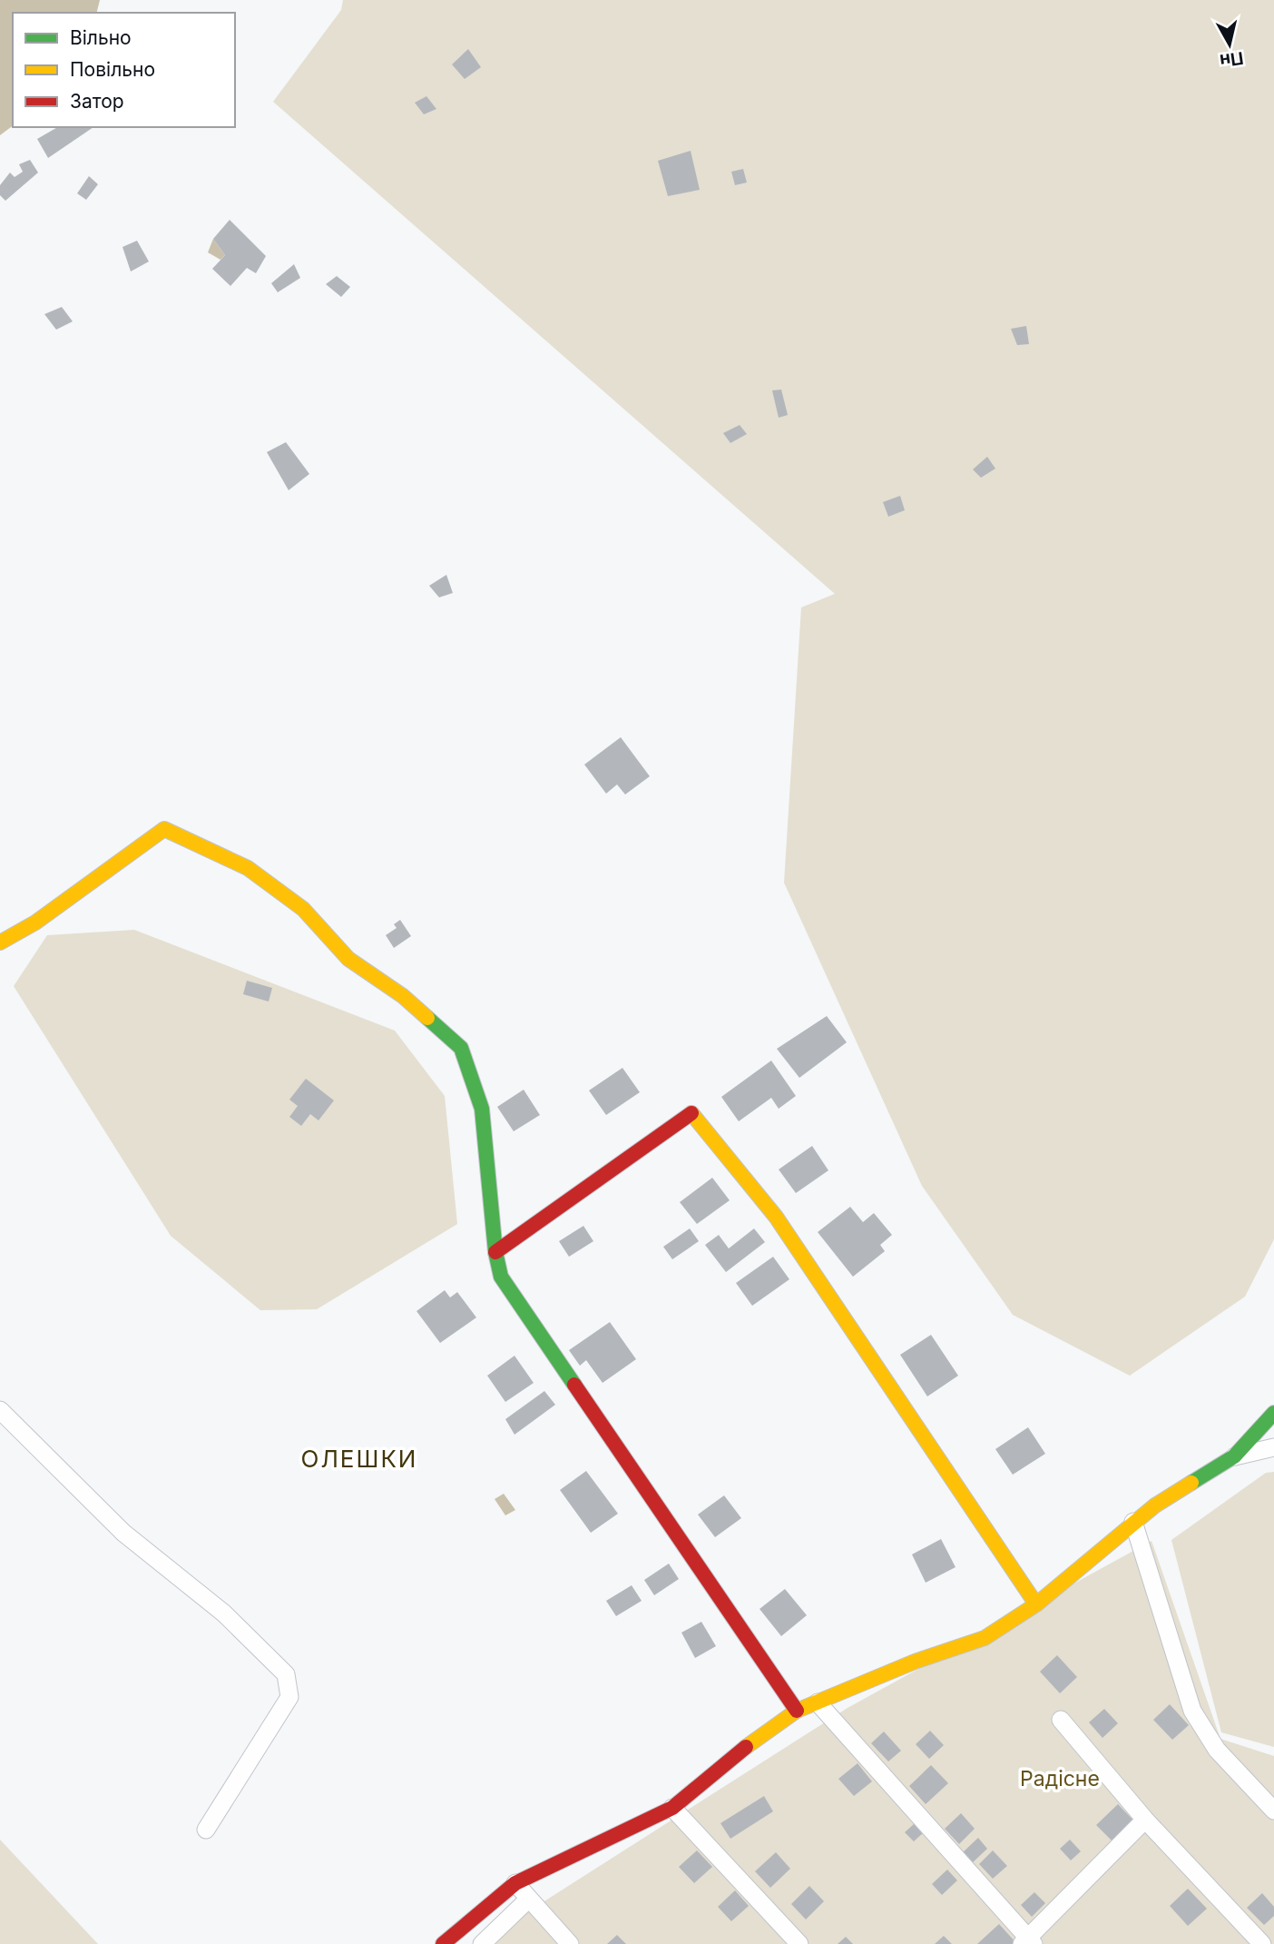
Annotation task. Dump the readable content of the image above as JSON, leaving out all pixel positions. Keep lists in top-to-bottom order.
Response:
{
  "districts": ["ОЛЕШКИ"],
  "parks": ["Радісне"],
  "legend": ["Вільно", "Повільно", "Затор"],
  "north": "bottom"
}
